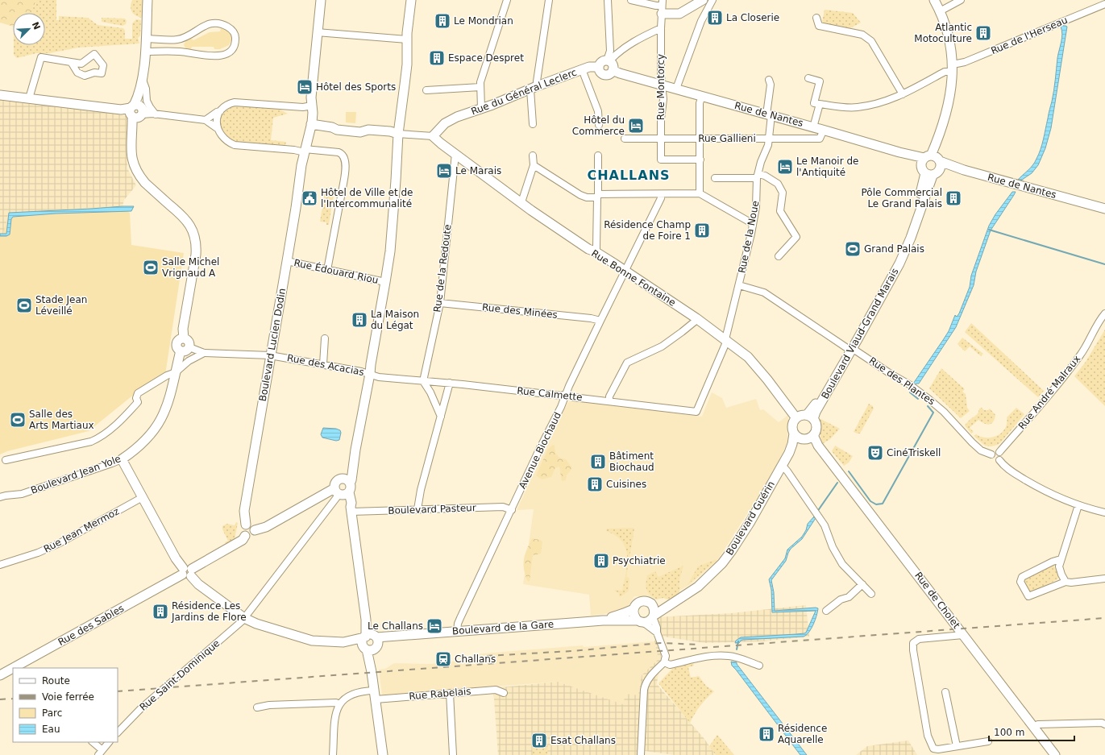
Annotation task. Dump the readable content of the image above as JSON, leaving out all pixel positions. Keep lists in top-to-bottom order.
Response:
{
  "streets": {
    "main road": [
      "Rue du Général Leclerc",
      "Rue de Nantes",
      "Rue Bonne Fontaine",
      "Boulevard Viaud-Grand Marais",
      "Boulevard Lucien Dodin",
      "Boulevard Jean Yole",
      "Boulevard Guérin",
      "Rue de Cholet",
      "Rue des Sables",
      "Boulevard de la Gare"
    ],
    "street": [
      "Rue de l'Herseau",
      "Rue Montorcy",
      "Rue Gallieni",
      "Rue de la Noue",
      "Rue de la Redoute",
      "Rue Édouard Riou",
      "Rue des Minées",
      "Rue des Acacias",
      "Rue des Plantes",
      "Rue André Malraux",
      "Rue Calmette",
      "Avenue Biochaud",
      "Boulevard Pasteur",
      "Rue Jean Mermoz",
      "Rue Saint-Dominique",
      "Rue Rabelais"
    ]
  },
  "crossings": [
    ["Rue de l'Herseau", "Boulevard Viaud-Grand Marais"],
    ["Rue Montorcy", "Rue de Nantes"],
    ["Rue Montorcy", "Rue Gallieni"],
    ["Rue du Général Leclerc", "Rue de Nantes"],
    ["Rue du Général Leclerc", "Rue Bonne Fontaine"],
    ["Rue de Nantes", "Rue Gallieni"],
    ["Rue de Nantes", "Rue de la Noue"],
    ["Rue de Nantes", "Boulevard Viaud-Grand Marais"],
    ["Rue Gallieni", "Rue de la Noue"],
    ["Rue de la Noue", "Rue Bonne Fontaine"],
    ["Rue de la Noue", "Rue des Plantes"],
    ["Rue de la Noue", "Rue Calmette"],
    ["Rue de la Redoute", "Rue Bonne Fontaine"],
    ["Rue de la Redoute", "Rue des Minées"],
    ["Rue de la Redoute", "Rue des Acacias"],
    ["Rue de la Redoute", "Rue Calmette"],
    ["Rue Édouard Riou", "Boulevard Lucien Dodin"],
    ["Rue Bonne Fontaine", "Boulevard Viaud-Grand Marais"],
    ["Rue Bonne Fontaine", "Avenue Biochaud"],
    ["Rue Bonne Fontaine", "Boulevard Guérin"],
    ["Rue Bonne Fontaine", "Rue de Cholet"],
    ["Rue des Minées", "Avenue Biochaud"],
    ["Boulevard Viaud-Grand Marais", "Rue des Plantes"],
    ["Boulevard Viaud-Grand Marais", "Boulevard Guérin"],
    ["Boulevard Viaud-Grand Marais", "Rue de Cholet"],
    ["Boulevard Lucien Dodin", "Rue des Acacias"],
    ["Boulevard Lucien Dodin", "Rue des Sables"],
    ["Rue des Acacias", "Rue Calmette"],
    ["Rue des Acacias", "Boulevard Jean Yole"],
    ["Rue des Plantes", "Rue André Malraux"],
    ["Rue Calmette", "Avenue Biochaud"],
    ["Avenue Biochaud", "Boulevard Pasteur"],
    ["Avenue Biochaud", "Boulevard de la Gare"],
    ["Boulevard Guérin", "Rue de Cholet"]
  ],
  "districts": ["CHALLANS"],
  "places": {
    "building": [
      "La Closerie",
      "Le Mondrian",
      "Atlantic Motoculture",
      "Espace Despret",
      "Pôle Commercial Le Grand Palais",
      "Résidence Champ de Foire 1",
      "La Maison du Légat",
      "Bâtiment Biochaud",
      "Cuisines",
      "Psychiatrie",
      "Résidence Les Jardins de Flore",
      "Résidence Aquarelle",
      "Esat Challans"
    ],
    "hotel": [
      "Hôtel des Sports",
      "Hôtel du Commerce",
      "Le Manoir de l'Antiquité",
      "Le Marais",
      "Le Challans"
    ],
    "public building": ["Hôtel de Ville et de l'Intercommunalité"],
    "sports": [
      "Grand Palais",
      "Salle Michel Vrignaud A",
      "Stade Jean Léveillé",
      "Salle des Arts Martiaux"
    ],
    "theatre": ["CinéTriskell"],
    "station": ["Challans"]
  },
  "legend": [
    "Route",
    "Voie ferrée",
    "Parc",
    "Eau"
  ],
  "scale_bar": "100 m",
  "north": "top right"
}
